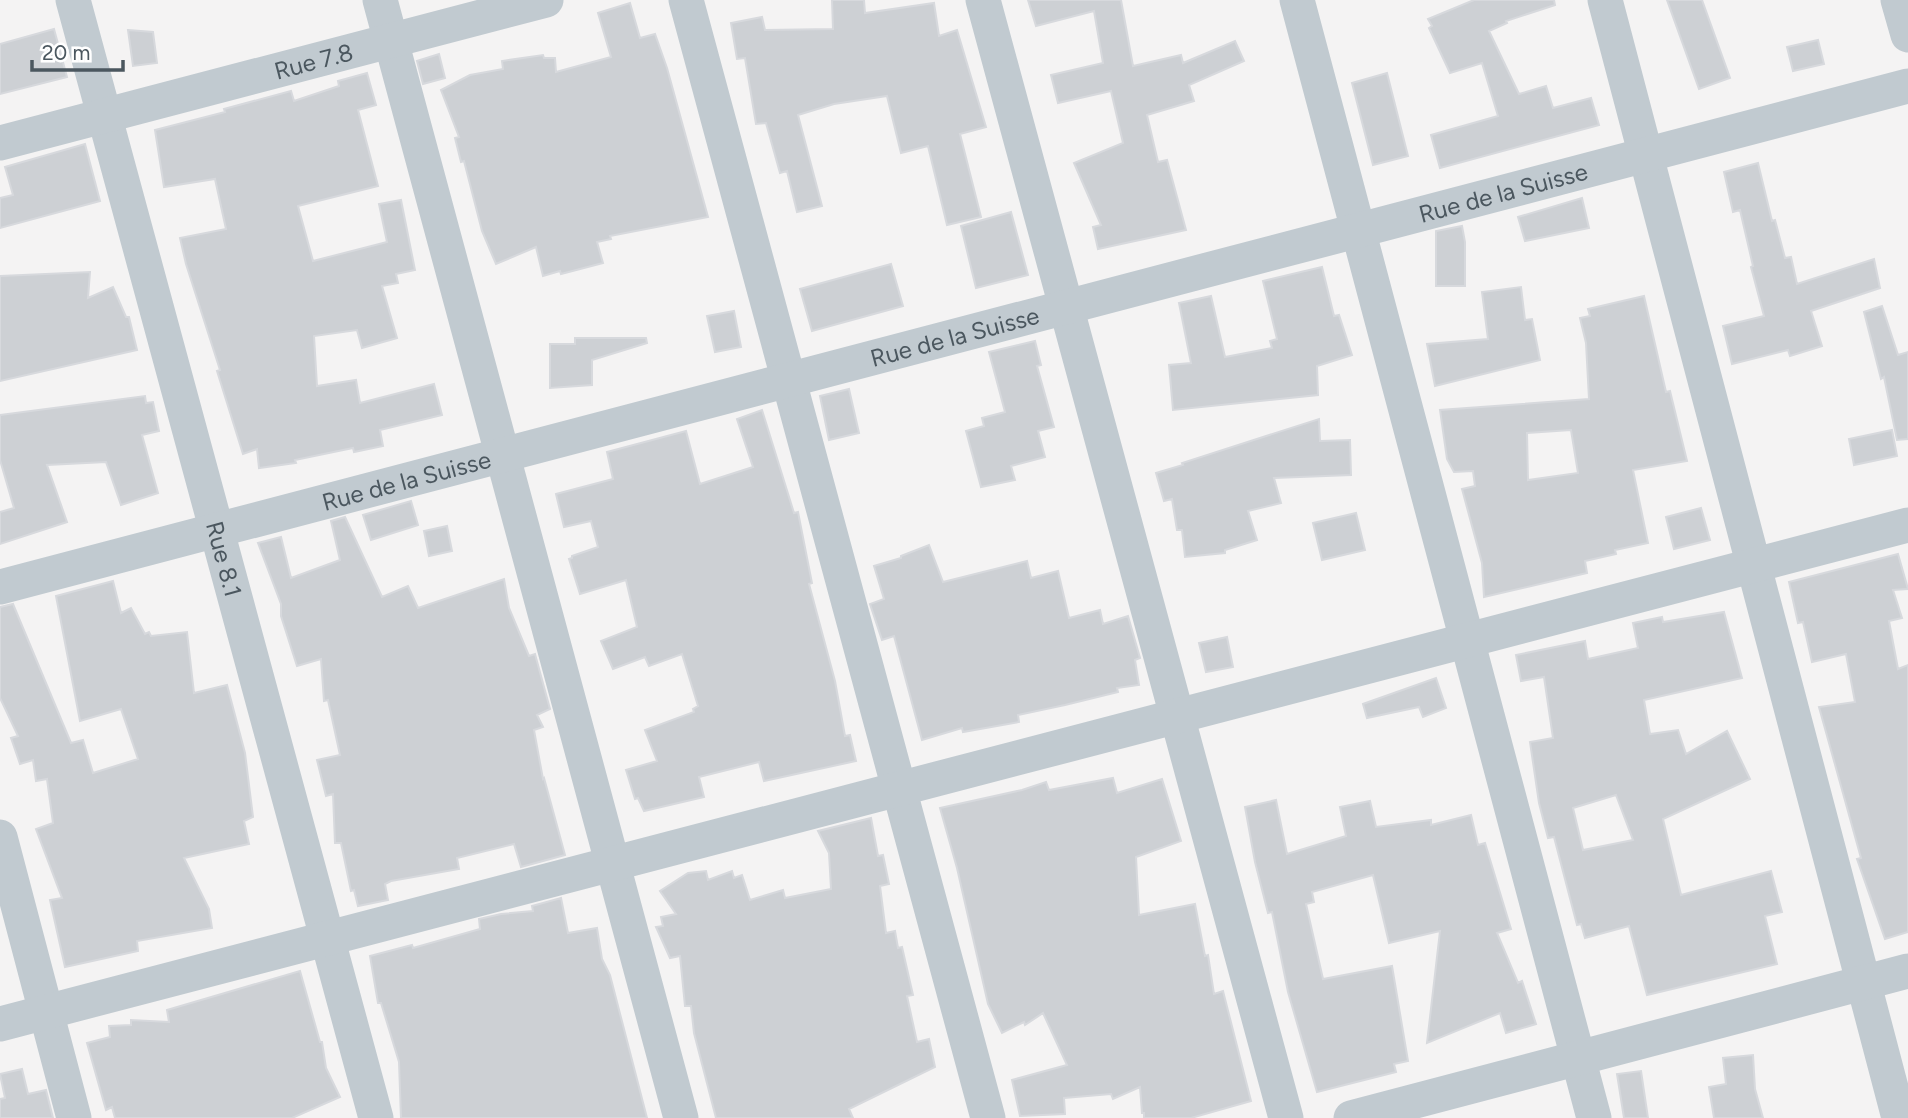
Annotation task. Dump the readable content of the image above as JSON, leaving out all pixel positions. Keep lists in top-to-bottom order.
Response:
{
  "streets": {
    "street": ["Rue 7.8", "Rue de la Suisse", "Rue 8.1"]
  },
  "crossings": [
    ["Rue 7.8", "Rue 8.1"],
    ["Rue de la Suisse", "Rue 8.1"]
  ],
  "scale_bar": "20 m"
}
